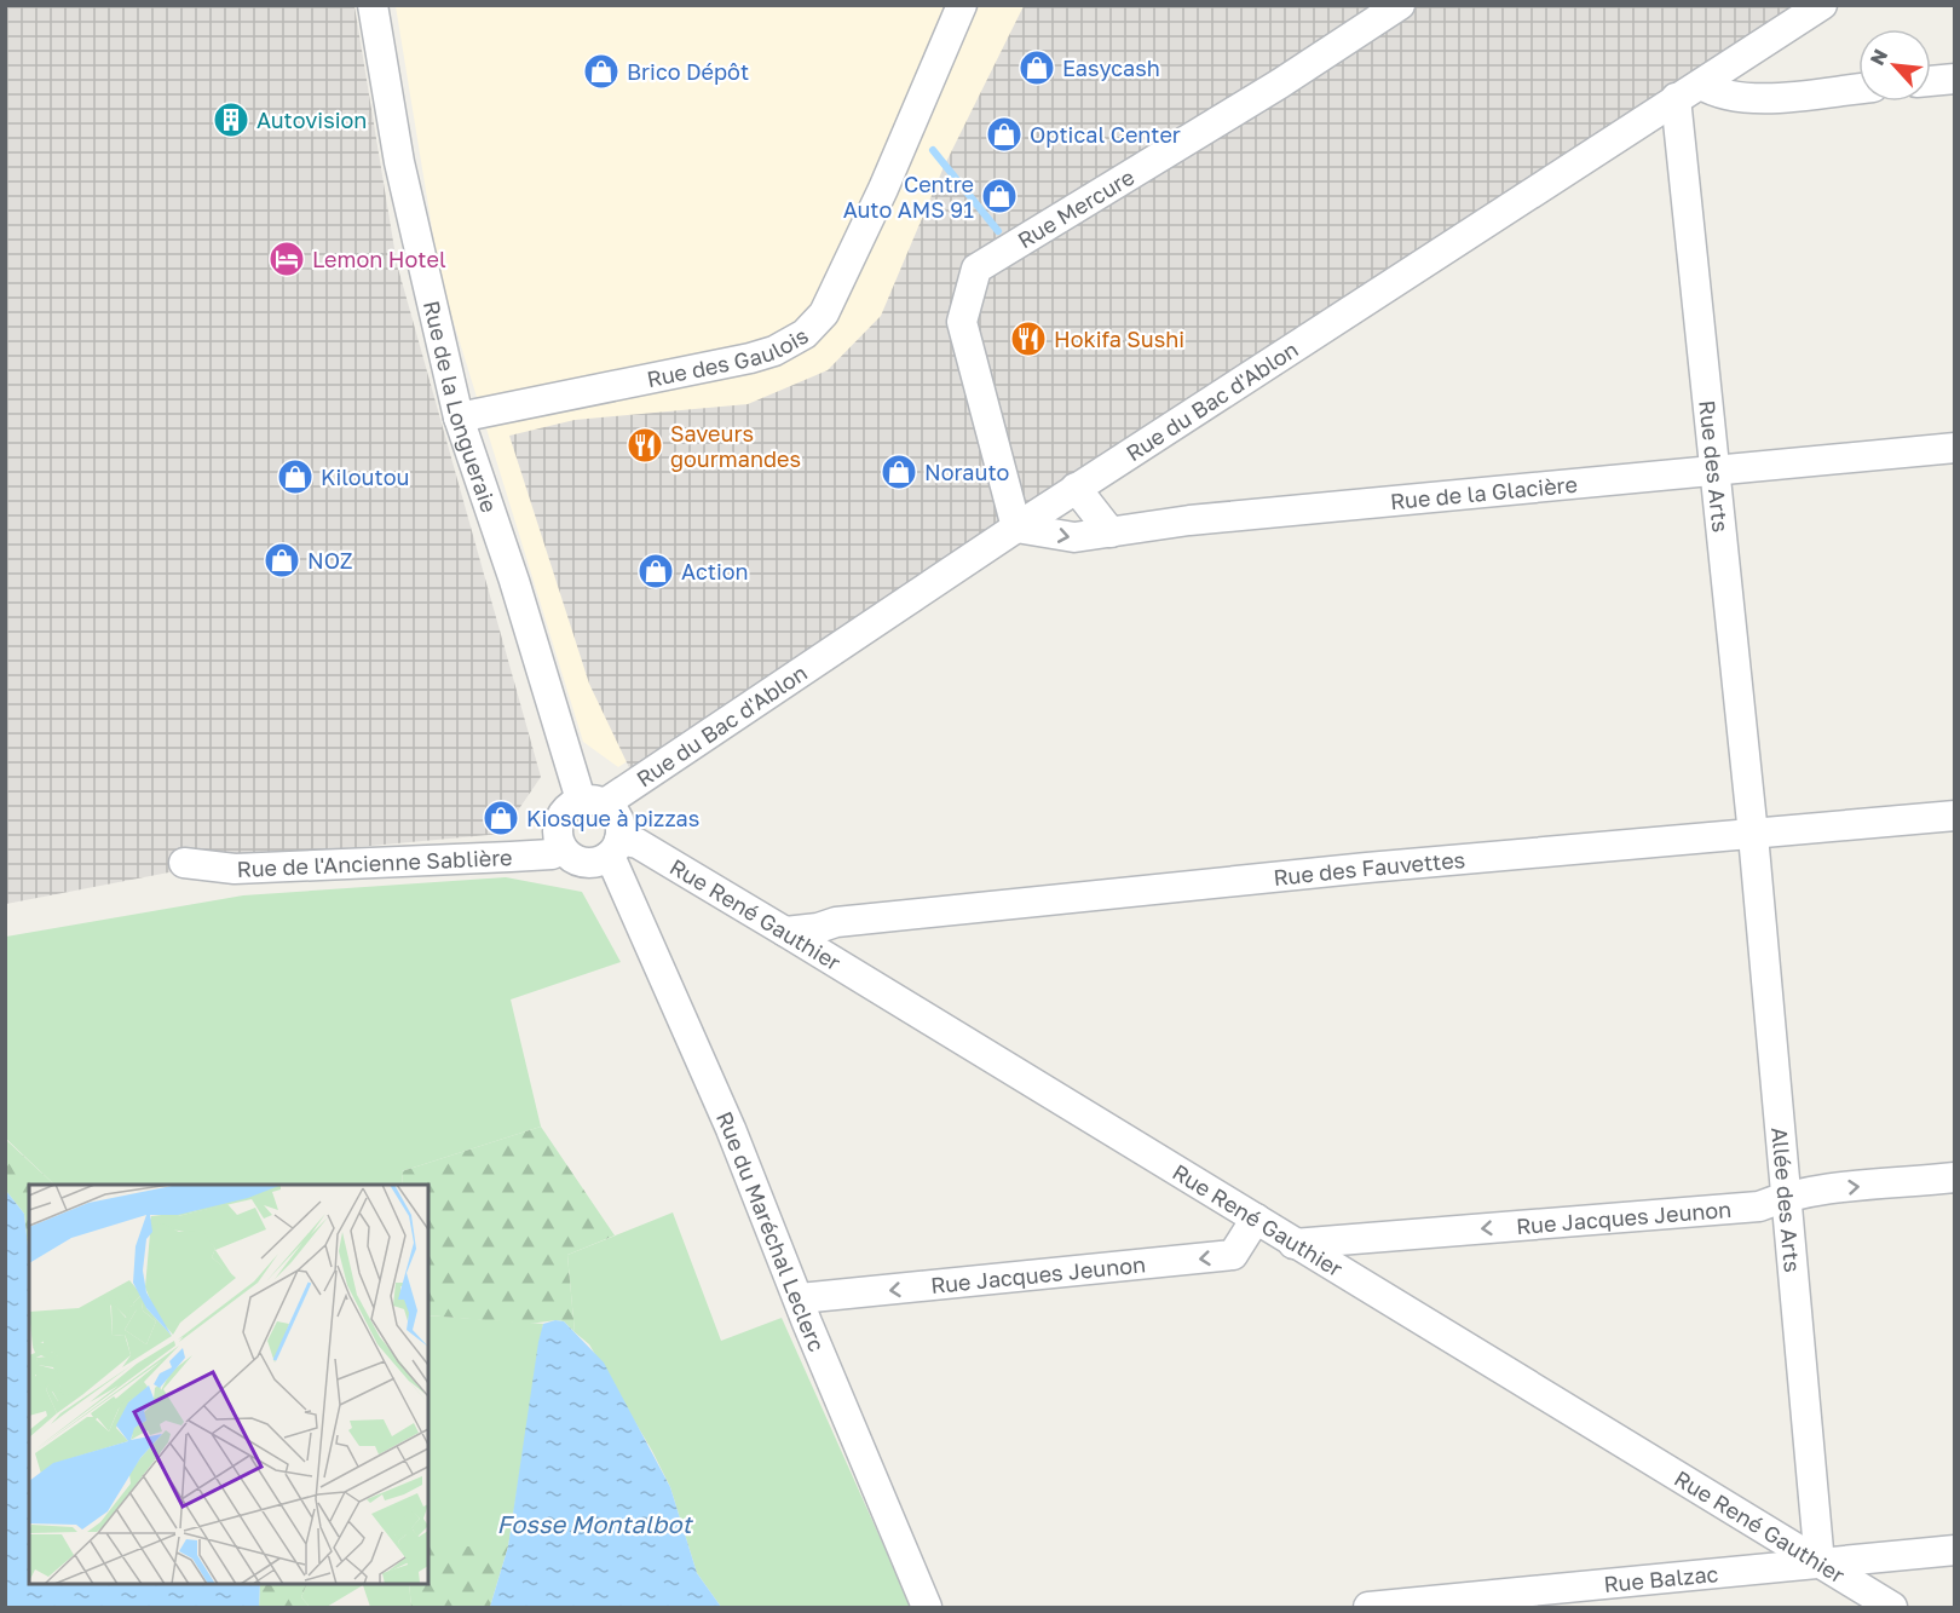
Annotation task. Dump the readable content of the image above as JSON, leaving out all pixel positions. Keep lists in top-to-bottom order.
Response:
{
  "streets": {
    "street": [
      "Rue Mercure",
      "Rue des Gaulois",
      "Rue du Bac d'Ablon",
      "Rue de la Longueraie",
      "Rue des Arts",
      "Rue de la Glacière",
      "Rue de l'Ancienne Sablière",
      "Rue des Fauvettes",
      "Rue René Gauthier",
      "Allée des Arts",
      "Rue Jacques Jeunon",
      "Rue du Maréchal Leclerc",
      "Rue Balzac"
    ]
  },
  "crossings": [
    ["Rue Mercure", "Rue du Bac d'Ablon"],
    ["Rue Mercure", "Rue de la Glacière"],
    ["Rue des Gaulois", "Rue de la Longueraie"],
    ["Rue du Bac d'Ablon", "Rue de la Longueraie"],
    ["Rue du Bac d'Ablon", "Rue des Arts"],
    ["Rue du Bac d'Ablon", "Rue de la Glacière"],
    ["Rue du Bac d'Ablon", "Rue de l'Ancienne Sablière"],
    ["Rue du Bac d'Ablon", "Rue René Gauthier"],
    ["Rue du Bac d'Ablon", "Rue du Maréchal Leclerc"],
    ["Rue de la Longueraie", "Rue de l'Ancienne Sablière"],
    ["Rue de la Longueraie", "Rue René Gauthier"],
    ["Rue de la Longueraie", "Rue du Maréchal Leclerc"],
    ["Rue des Arts", "Rue de la Glacière"],
    ["Rue des Arts", "Rue des Fauvettes"],
    ["Rue des Arts", "Allée des Arts"],
    ["Rue de l'Ancienne Sablière", "Rue René Gauthier"],
    ["Rue de l'Ancienne Sablière", "Rue du Maréchal Leclerc"],
    ["Rue des Fauvettes", "Rue René Gauthier"],
    ["Rue des Fauvettes", "Allée des Arts"],
    ["Rue René Gauthier", "Allée des Arts"],
    ["Rue René Gauthier", "Rue Jacques Jeunon"],
    ["Rue René Gauthier", "Rue du Maréchal Leclerc"],
    ["Rue René Gauthier", "Rue Balzac"],
    ["Allée des Arts", "Rue Jacques Jeunon"],
    ["Allée des Arts", "Rue Balzac"],
    ["Rue Jacques Jeunon", "Rue du Maréchal Leclerc"]
  ],
  "water": ["Fosse Montalbot"],
  "places": {
    "shop": [
      "Easycash",
      "Brico Dépôt",
      "Optical Center",
      "Centre Auto AMS 91",
      "Norauto",
      "Kiloutou",
      "NOZ",
      "Action",
      "Kiosque à pizzas"
    ],
    "building": ["Autovision"],
    "hotel": ["Lemon Hotel"],
    "restaurant": ["Hokifa Sushi", "Saveurs gourmandes"]
  },
  "north": "top left"
}
